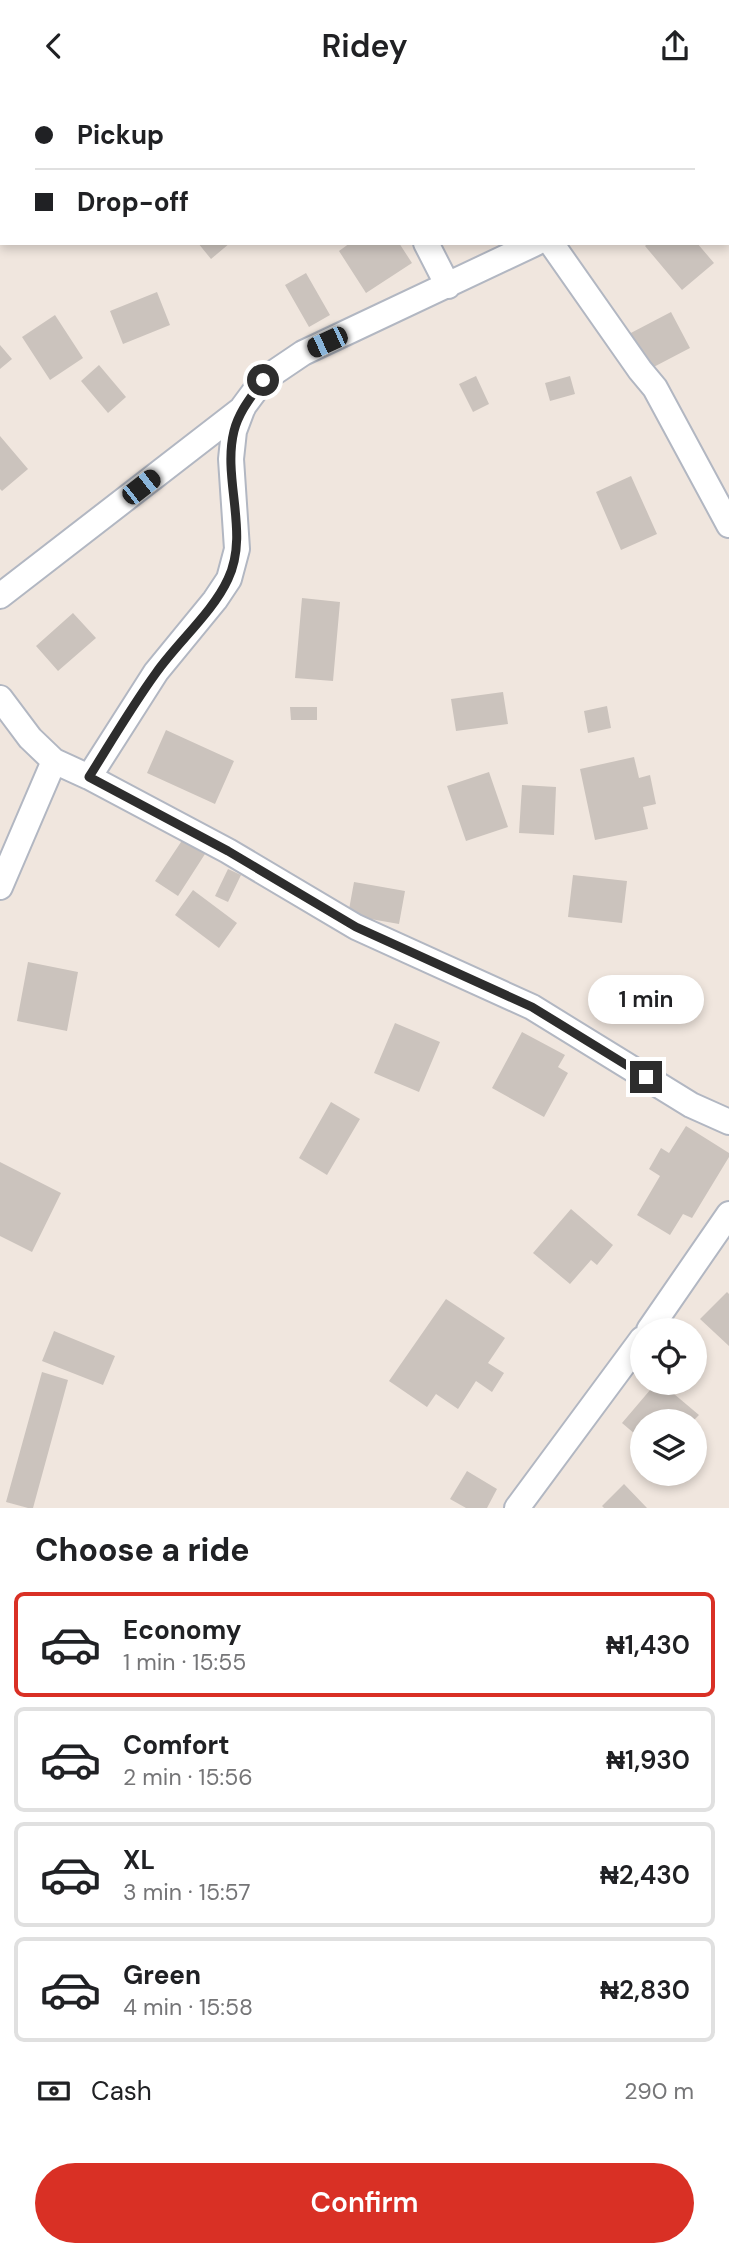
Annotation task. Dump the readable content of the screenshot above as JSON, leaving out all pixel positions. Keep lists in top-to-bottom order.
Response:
{
  "page": {
    "header": "Ridey",
    "banner": ["Pickup", "Drop-off"],
    "bubble": "1 min",
    "heading": "Choose a ride",
    "list": [
      {
        "name": "Economy",
        "note": "1 min · 15:55",
        "value": "₦1,430"
      },
      {
        "name": "Comfort",
        "note": "2 min · 15:56",
        "value": "₦1,930"
      },
      {
        "name": "XL",
        "note": "3 min · 15:57",
        "value": "₦2,430"
      },
      {
        "name": "Green",
        "note": "4 min · 15:58",
        "value": "₦2,830"
      }
    ],
    "pay": ["Cash", "290 m"],
    "buttons": "Confirm"
  }
}
